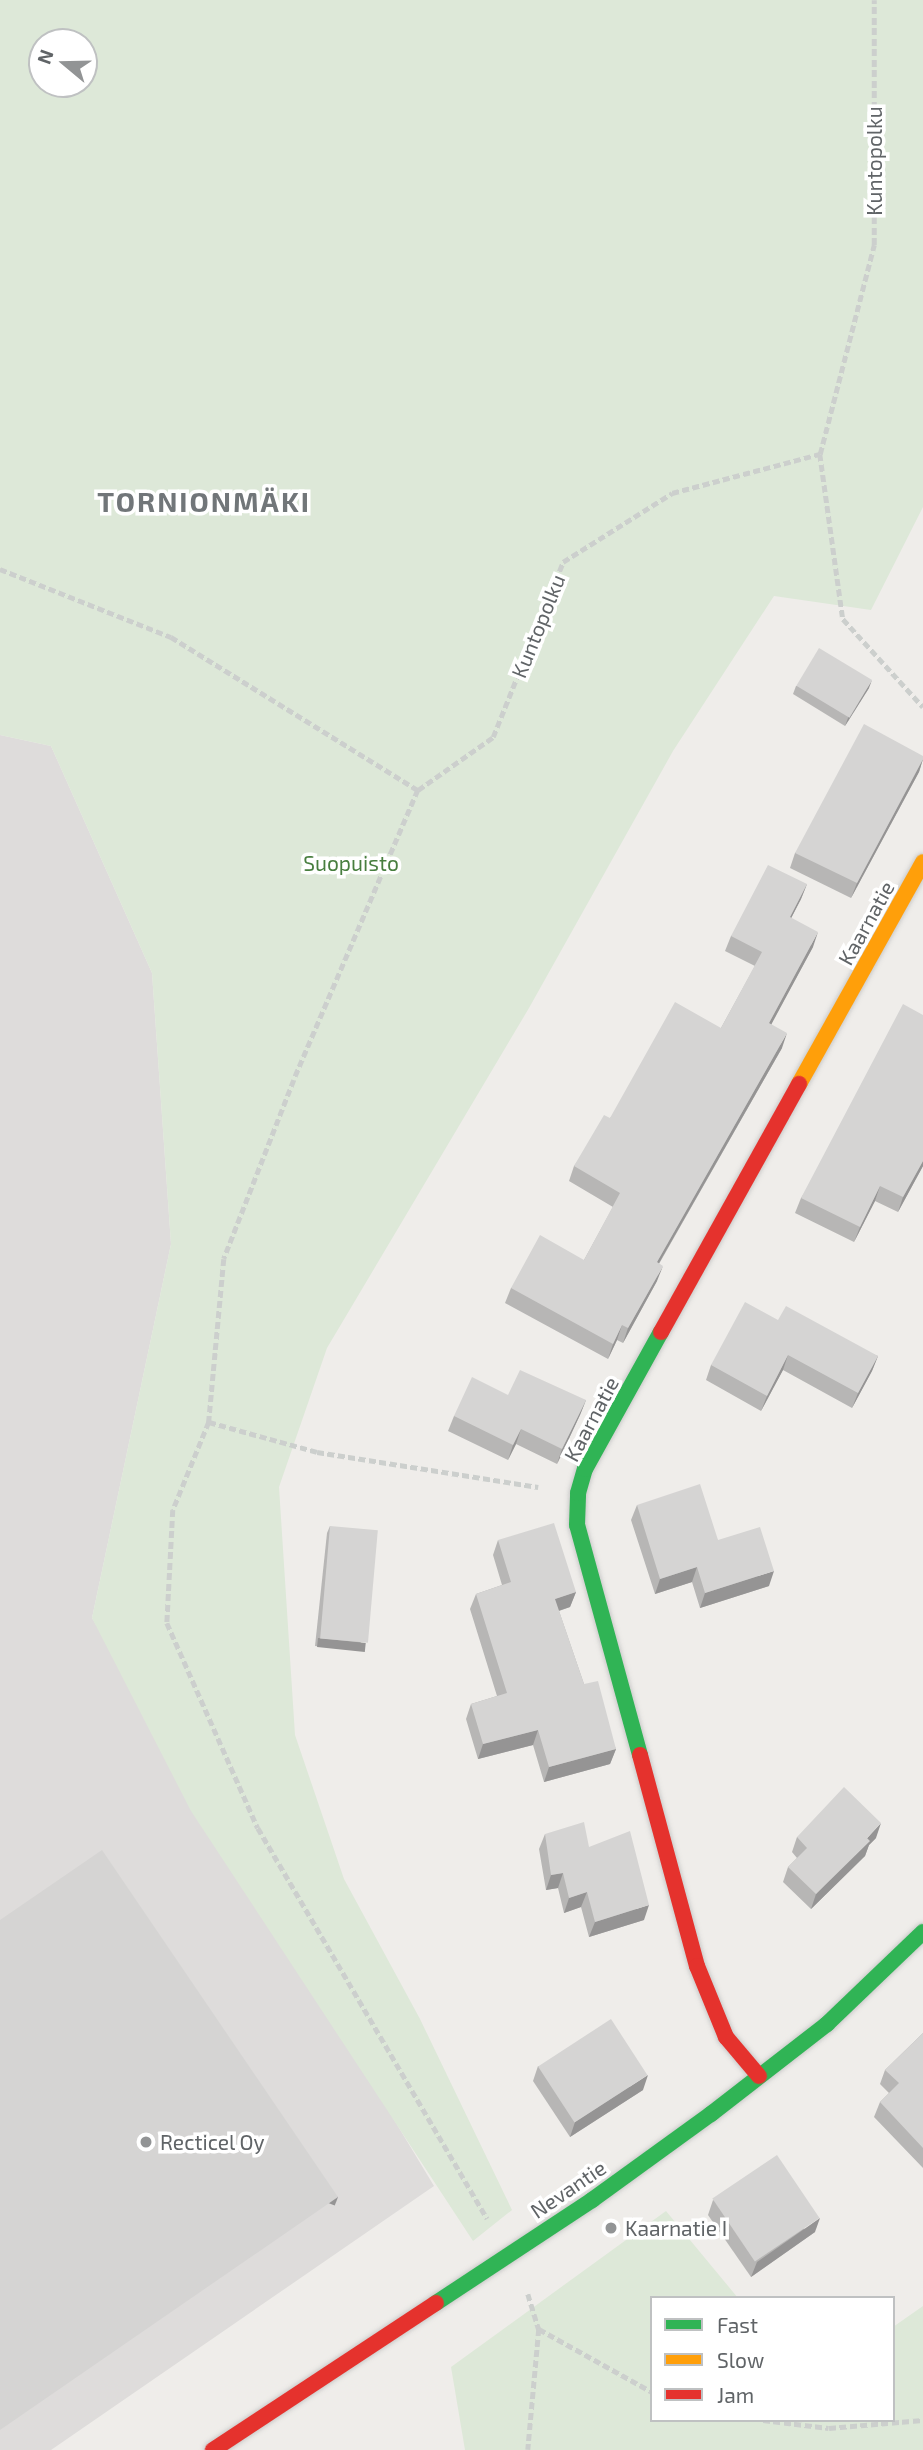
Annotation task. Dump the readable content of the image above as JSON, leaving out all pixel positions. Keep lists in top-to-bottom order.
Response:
{
  "streets": {
    "street": ["Kaarnatie", "Nevantie"],
    "path": ["Kuntopolku"]
  },
  "crossings": [
    ["Kaarnatie", "Nevantie"]
  ],
  "districts": ["TORNIONMÄKI"],
  "parks": ["Suopuisto"],
  "places": ["Recticel Oy", "Kaarnatie I"],
  "legend": ["Fast", "Slow", "Jam"],
  "north": "left"
}
